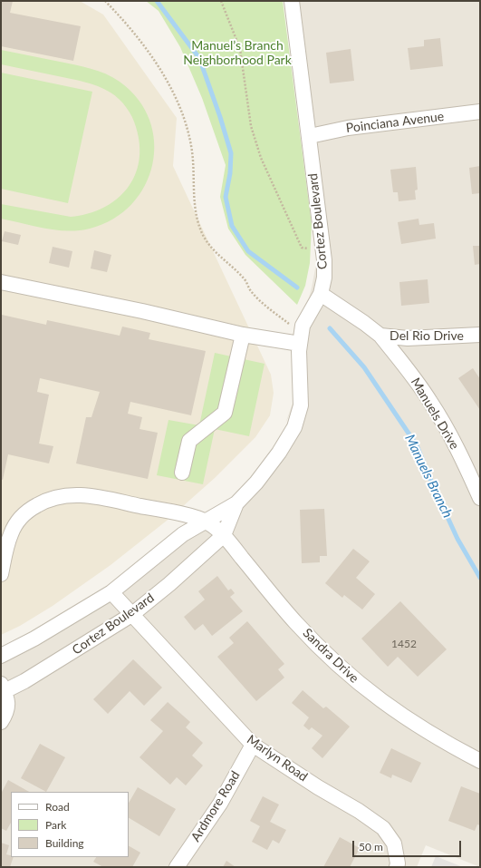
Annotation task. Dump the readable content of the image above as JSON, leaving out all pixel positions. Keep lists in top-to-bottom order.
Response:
{
  "streets": {
    "street": [
      "Poinciana Avenue",
      "Cortez Boulevard",
      "Del Rio Drive",
      "Manuels Drive",
      "Sandra Drive",
      "Marlyn Road",
      "Ardmore Road"
    ]
  },
  "crossings": [
    ["Poinciana Avenue", "Cortez Boulevard"],
    ["Cortez Boulevard", "Del Rio Drive"],
    ["Cortez Boulevard", "Sandra Drive"],
    ["Cortez Boulevard", "Marlyn Road"],
    ["Del Rio Drive", "Manuels Drive"],
    ["Marlyn Road", "Ardmore Road"]
  ],
  "water": ["Manuels Branch"],
  "parks": ["Manuel’s Branch Neighborhood Park"],
  "house_numbers": ["1452"],
  "legend": ["Road", "Park", "Building"],
  "scale_bar": "50 m"
}
